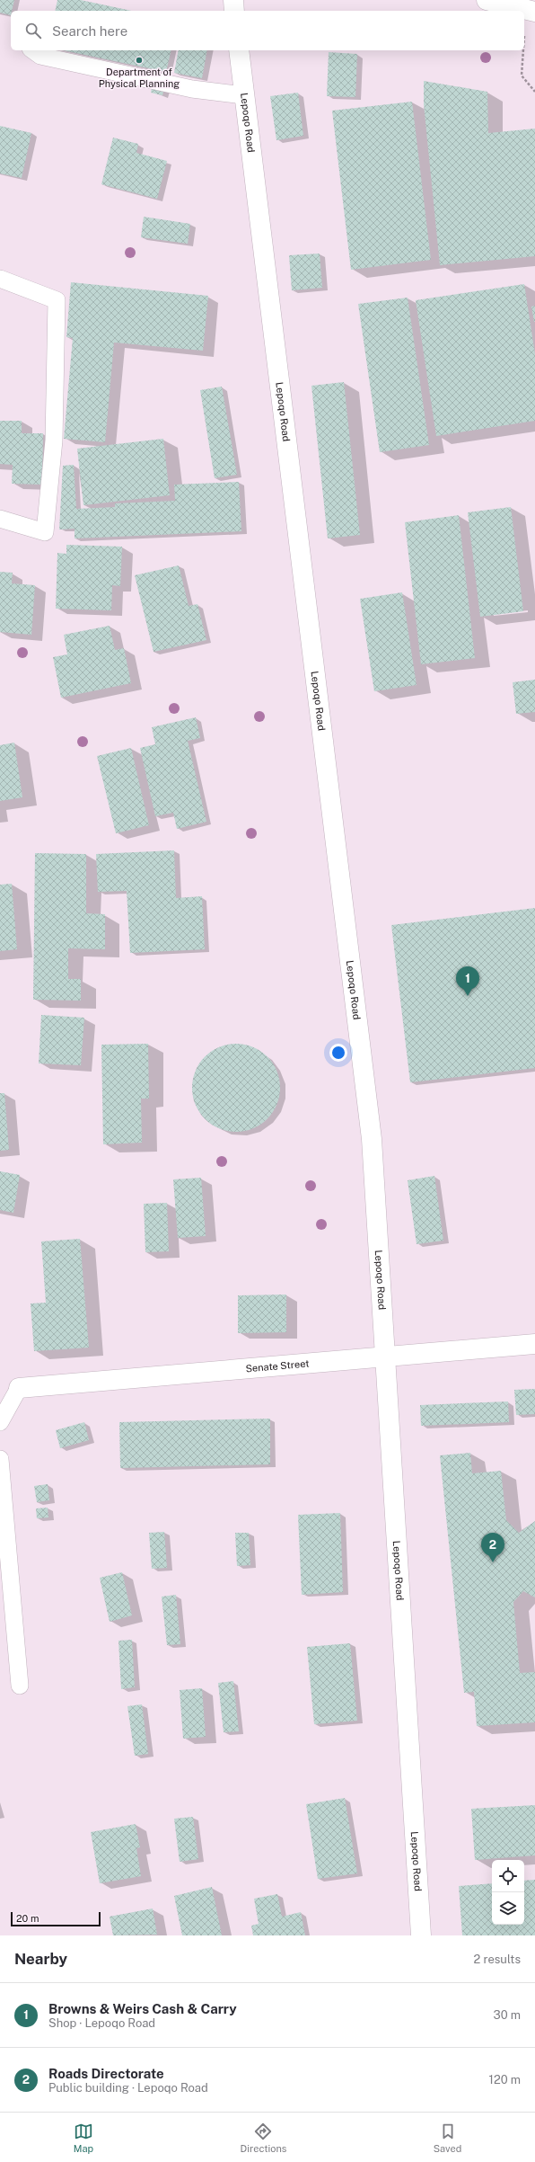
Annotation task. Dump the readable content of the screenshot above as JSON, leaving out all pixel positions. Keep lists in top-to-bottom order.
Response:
{
  "streets": {
    "street": ["Lepoqo Road", "Senate Street"]
  },
  "crossings": [
    ["Lepoqo Road", "Senate Street"]
  ],
  "places": ["Department of Physical Planning"],
  "scale_bar": "20 m",
  "page": {
    "search": "Search here",
    "pins": ["1", "2"],
    "scale": "20 m",
    "heading": ["Nearby", "2 results"],
    "list": [
      {
        "mark": "1",
        "name": "Browns & Weirs Cash & Carry",
        "note": "Shop · Lepoqo Road",
        "value": "30 m"
      },
      {
        "mark": "2",
        "name": "Roads Directorate",
        "note": "Public building · Lepoqo Road",
        "value": "120 m"
      }
    ],
    "nav": ["Map", "Directions", "Saved"]
  }
}
